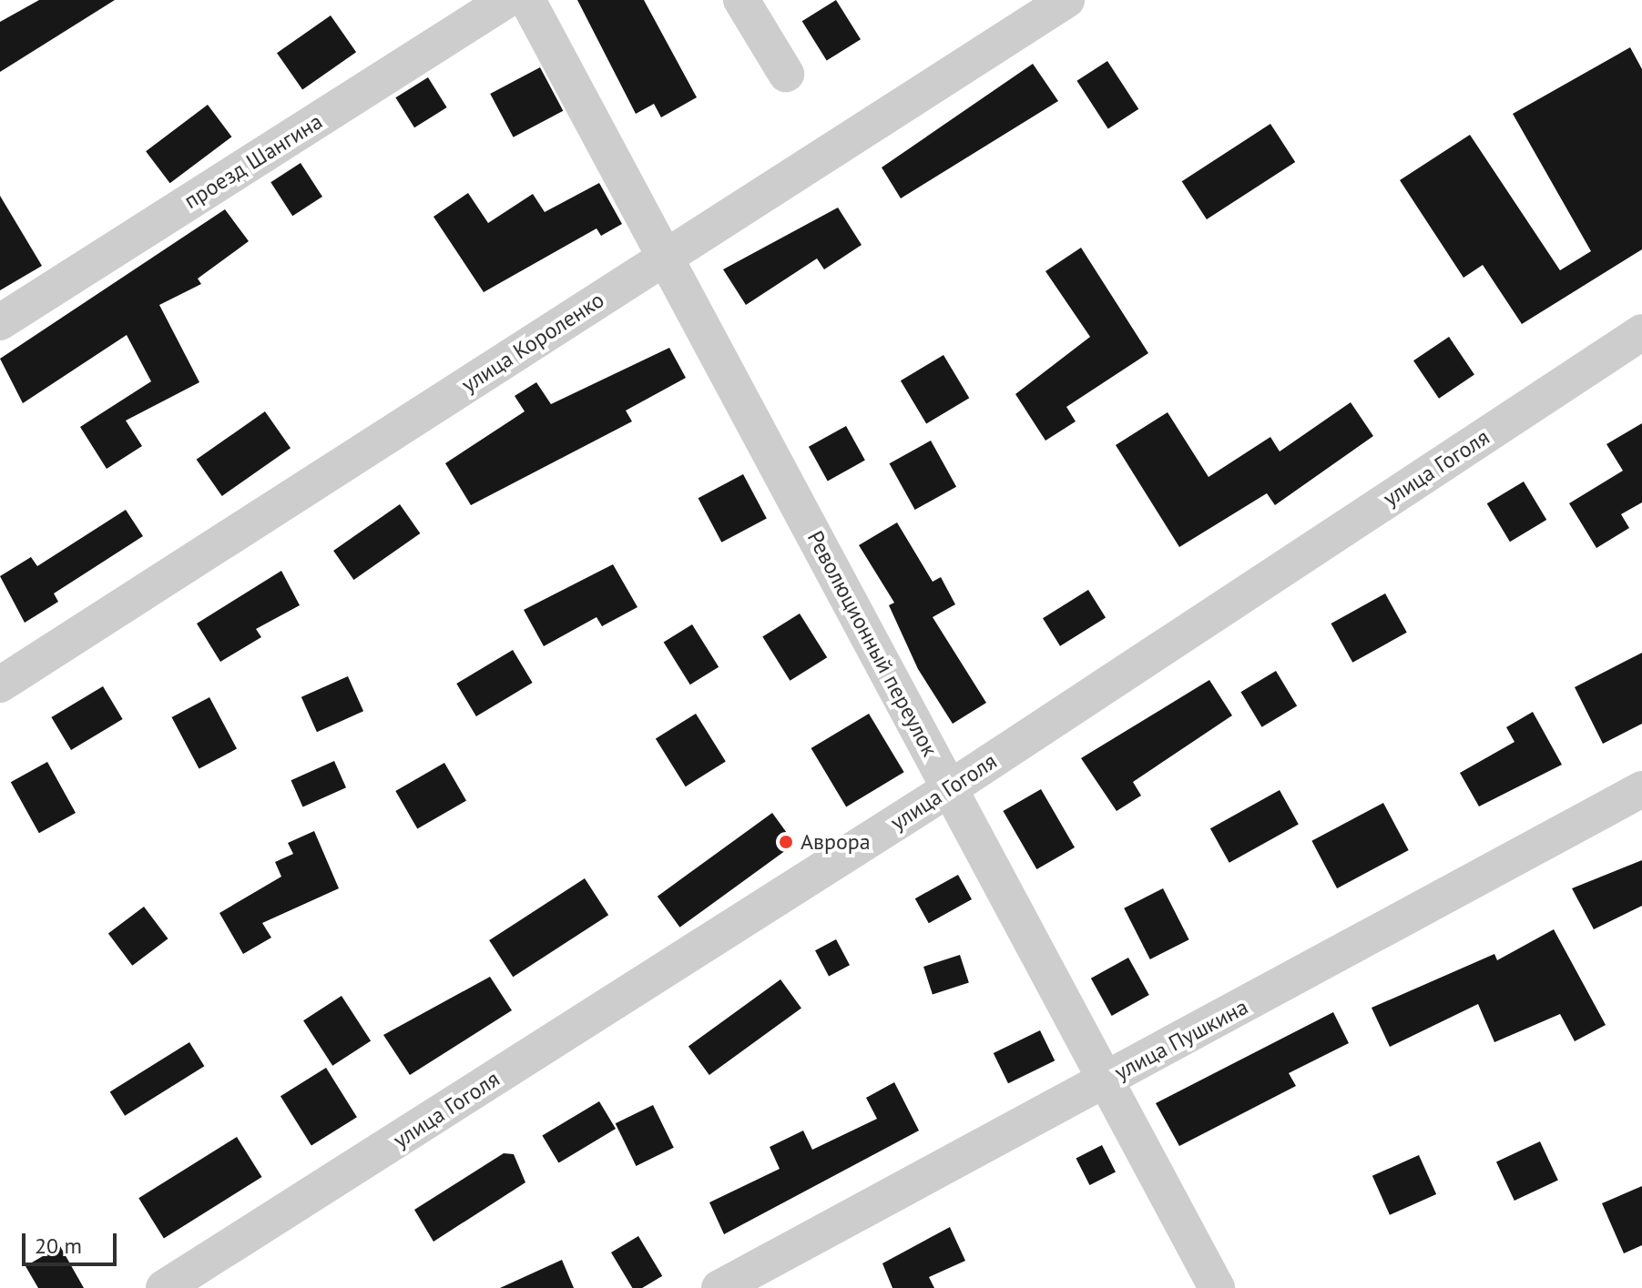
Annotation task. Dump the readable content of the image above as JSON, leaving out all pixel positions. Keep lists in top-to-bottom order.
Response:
{
  "streets": {
    "street": [
      "проезд Шангина",
      "улица Короленко",
      "улица Гоголя",
      "Революционный переулок",
      "улица Пушкина"
    ]
  },
  "crossings": [
    ["улица Короленко", "Революционный переулок"],
    ["улица Гоголя", "Революционный переулок"],
    ["Революционный переулок", "улица Пушкина"]
  ],
  "places": ["Аврора"],
  "scale_bar": "20 m"
}
